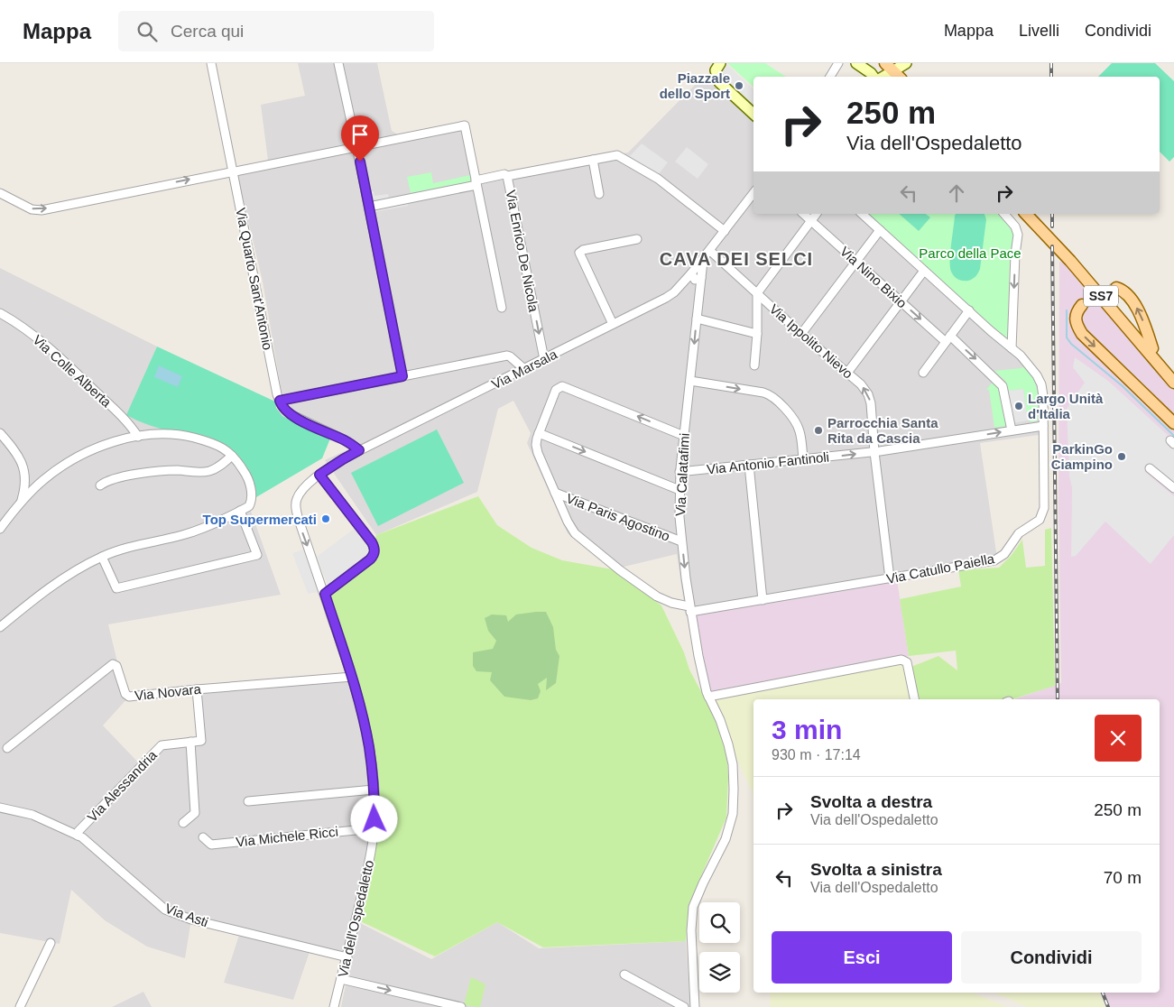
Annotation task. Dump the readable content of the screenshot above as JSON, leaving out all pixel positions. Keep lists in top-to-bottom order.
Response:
{
  "streets": {
    "main road": ["SS7"],
    "street": [
      "Via Enrico De Nicola",
      "Via Nino Bixio",
      "Via Quarto Sant'Antonio",
      "Via Ippolito Nievo",
      "Via Marsala",
      "Via Colle Alberta",
      "Via Antonio Fantinoli",
      "Via Calatafimi",
      "Via Paris Agostino",
      "Via Catullo Paiella",
      "Via Novara",
      "Via Alessandria",
      "Via Michele Ricci",
      "Via Asti",
      "Via dell'Ospedaletto"
    ]
  },
  "crossings": [
    ["Via Enrico De Nicola", "Via Marsala"],
    ["Via Nino Bixio", "Via Antonio Fantinoli"],
    ["Via Ippolito Nievo", "Via Antonio Fantinoli"],
    ["Via Ippolito Nievo", "Via Calatafimi"],
    ["Via Ippolito Nievo", "Via Catullo Paiella"],
    ["Via Marsala", "Via Calatafimi"],
    ["Via Marsala", "Via dell'Ospedaletto"],
    ["Via Antonio Fantinoli", "Via Calatafimi"],
    ["Via Antonio Fantinoli", "Via Catullo Paiella"],
    ["Via Calatafimi", "Via Paris Agostino"],
    ["Via Calatafimi", "Via Catullo Paiella"],
    ["Via Paris Agostino", "Via Catullo Paiella"],
    ["Via Novara", "Via dell'Ospedaletto"],
    ["Via Alessandria", "Via Asti"],
    ["Via Michele Ricci", "Via dell'Ospedaletto"],
    ["Via Asti", "Via dell'Ospedaletto"]
  ],
  "one_way": ["Via Nino Bixio", "Via Antonio Fantinoli"],
  "districts": ["CAVA DEI SELCI"],
  "parks": ["Parco della Pace"],
  "places": [
    "Piazzale dello Sport",
    "Largo Unità d'Italia",
    "Parrocchia Santa Rita da Cascia",
    "ParkinGo Ciampino",
    "Top Supermercati"
  ],
  "page": {
    "header": "Mappa",
    "search": "Cerca qui",
    "nav": ["Mappa", "Livelli", "Condividi"],
    "turn": ["250 m", "Via dell'Ospedaletto"],
    "heading": ["3 min", "930 m · 17:14"],
    "list": [
      {
        "name": "Svolta a destra",
        "note": "Via dell'Ospedaletto",
        "value": "250 m"
      },
      {
        "name": "Svolta a sinistra",
        "note": "Via dell'Ospedaletto",
        "value": "70 m"
      }
    ],
    "buttons": ["Esci", "Condividi"]
  }
}
